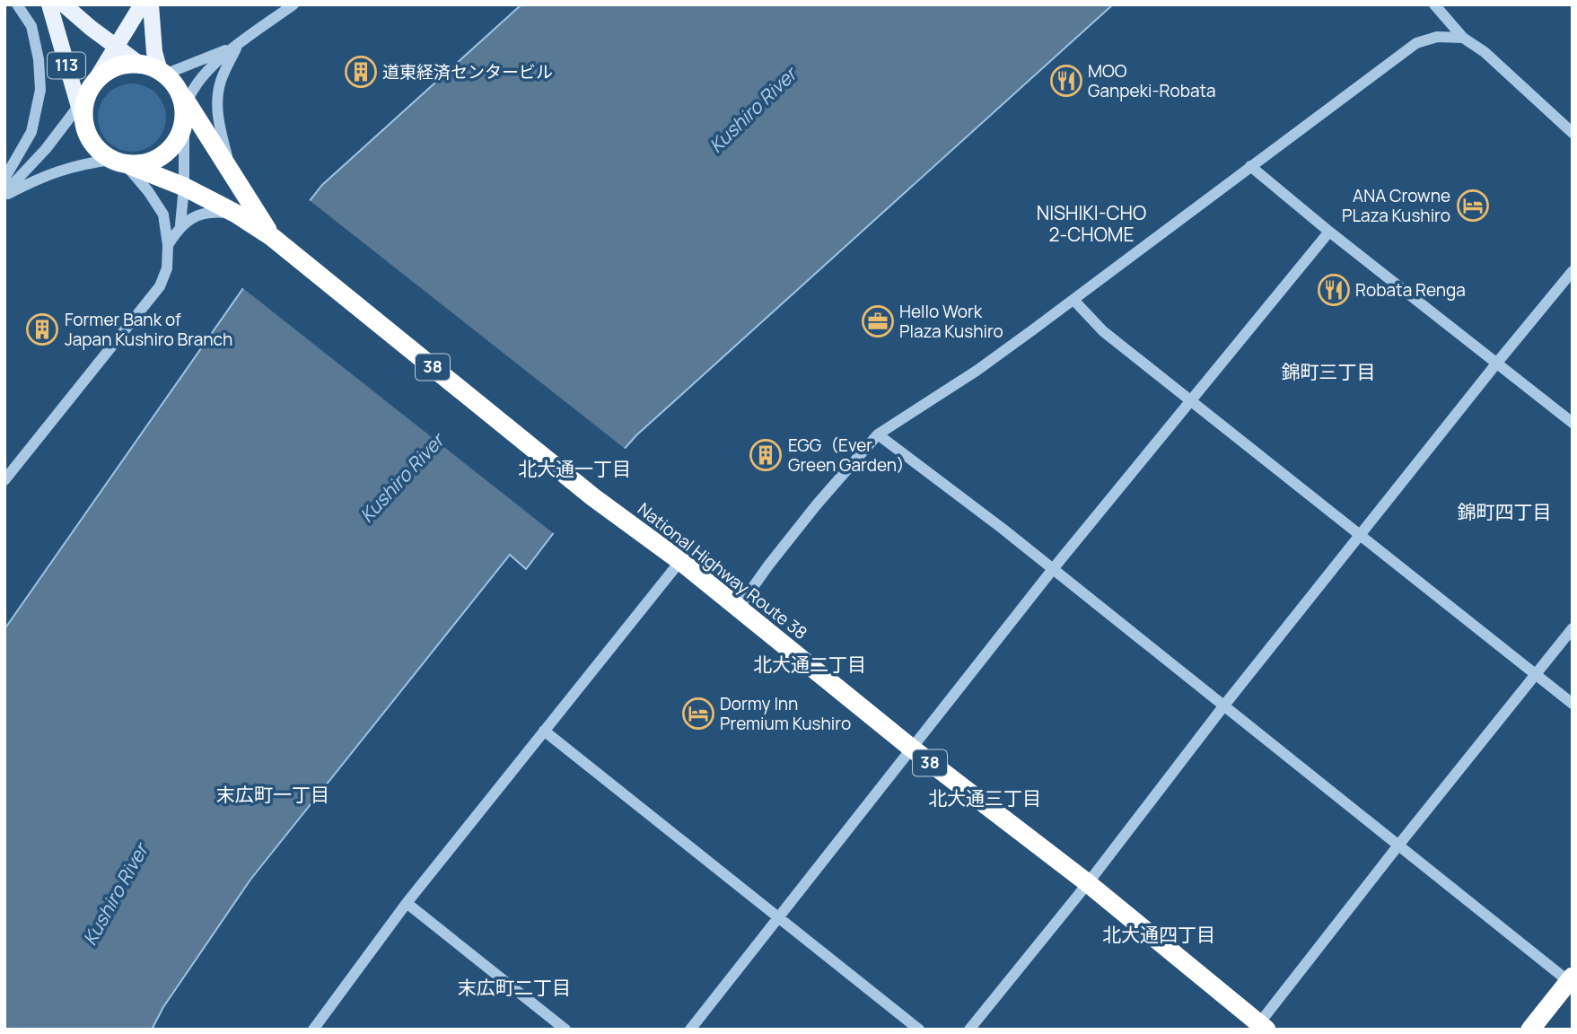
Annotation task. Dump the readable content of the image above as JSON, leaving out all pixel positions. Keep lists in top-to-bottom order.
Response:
{
  "streets": {
    "highway": ["38", "National Highway Route 38"],
    "main road": ["113"]
  },
  "crossings": [
    ["113", "National Highway Route 38"]
  ],
  "districts": [
    "NISHIKI-CHO 2-CHOME",
    "錦町三丁目",
    "北大通一丁目",
    "錦町四丁目",
    "北大通二丁目",
    "末広町一丁目",
    "北大通三丁目",
    "北大通四丁目",
    "末広町二丁目"
  ],
  "water": ["Kushiro River"],
  "places": {
    "building": ["道東経済センタービル", "Former Bank of Japan Kushiro Branch", "EGG（Ever Green Garden）"],
    "restaurant": ["MOO Ganpeki-Robata", "Robata Renga"],
    "hotel": ["ANA Crowne PLaza Kushiro", "Dormy Inn Premium Kushiro"],
    "office": ["Hello Work Plaza Kushiro"]
  }
}
